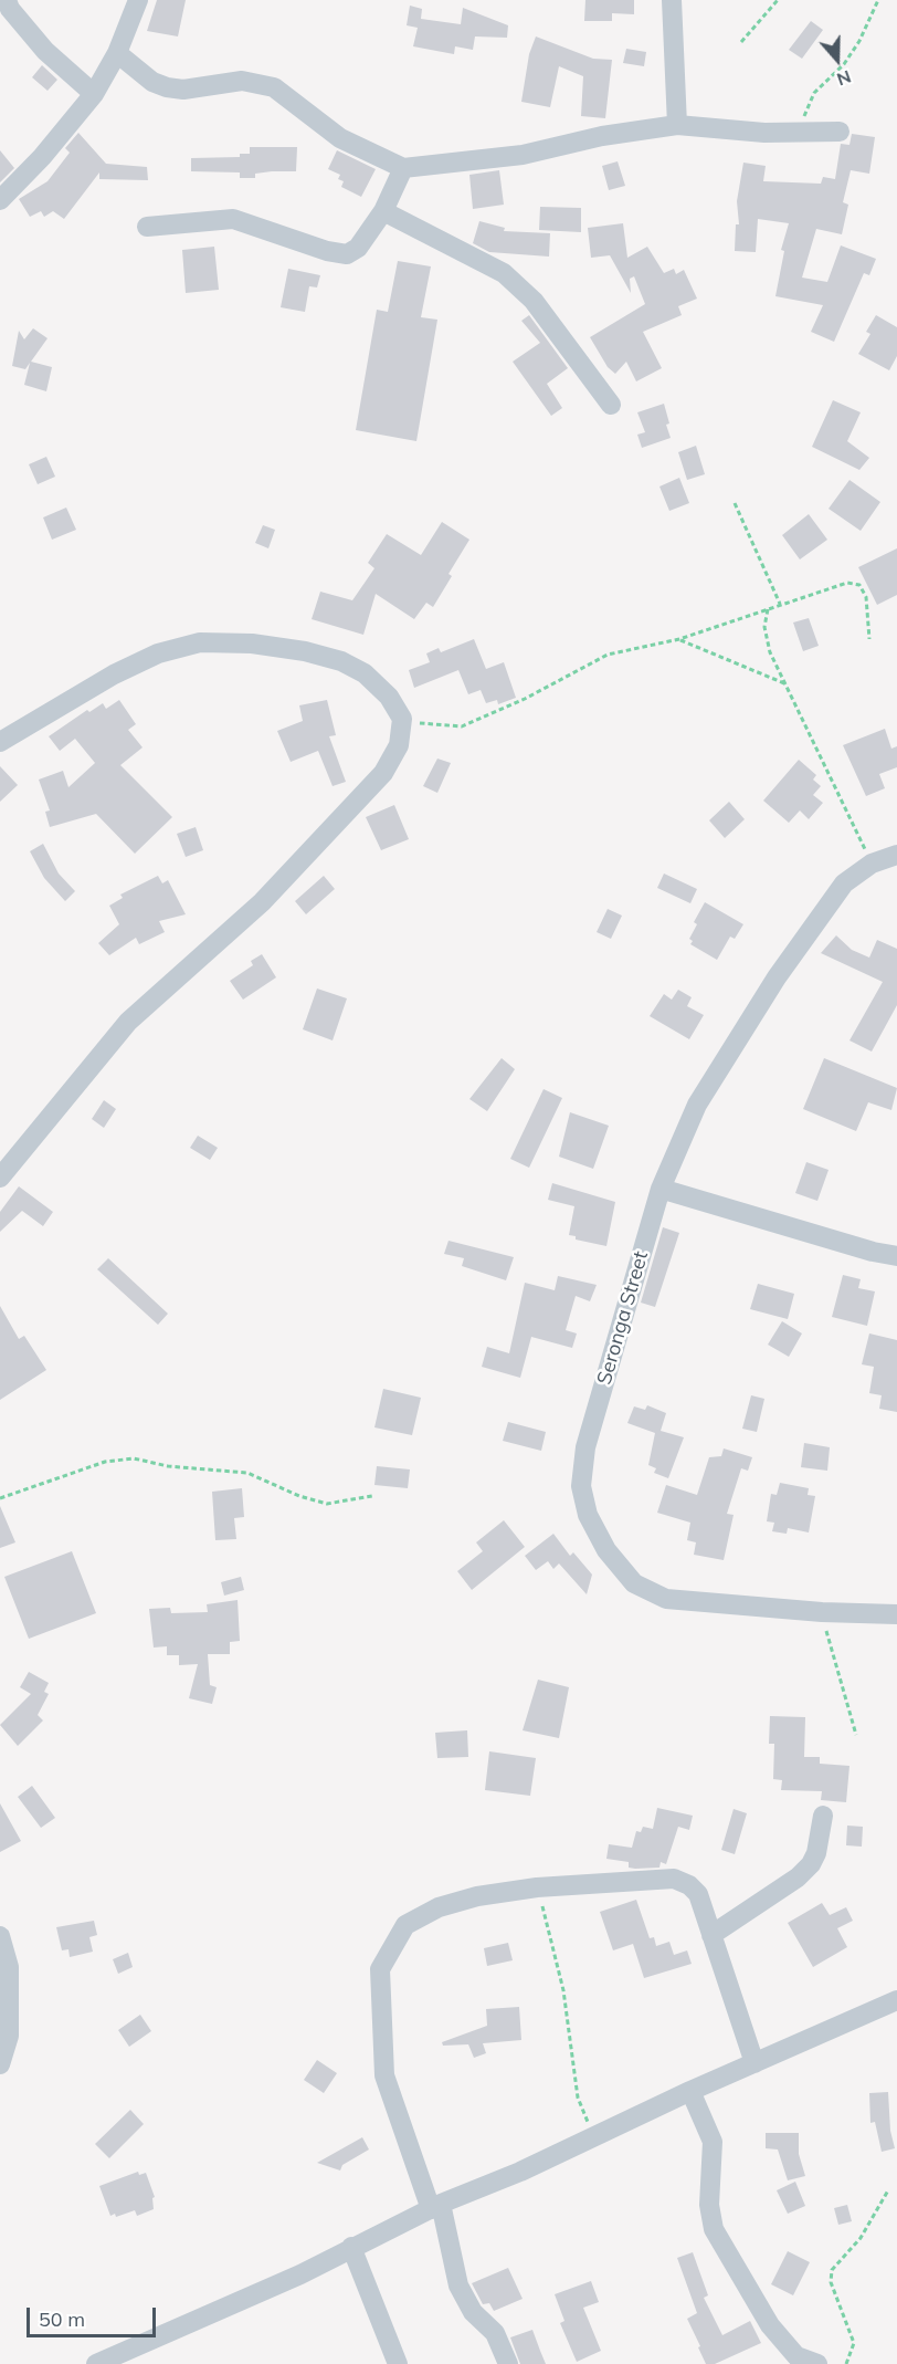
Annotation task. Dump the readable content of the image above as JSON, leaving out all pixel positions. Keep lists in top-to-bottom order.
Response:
{
  "streets": {
    "street": ["Seronga Street"]
  },
  "scale_bar": "50 m",
  "north": "bottom"
}
